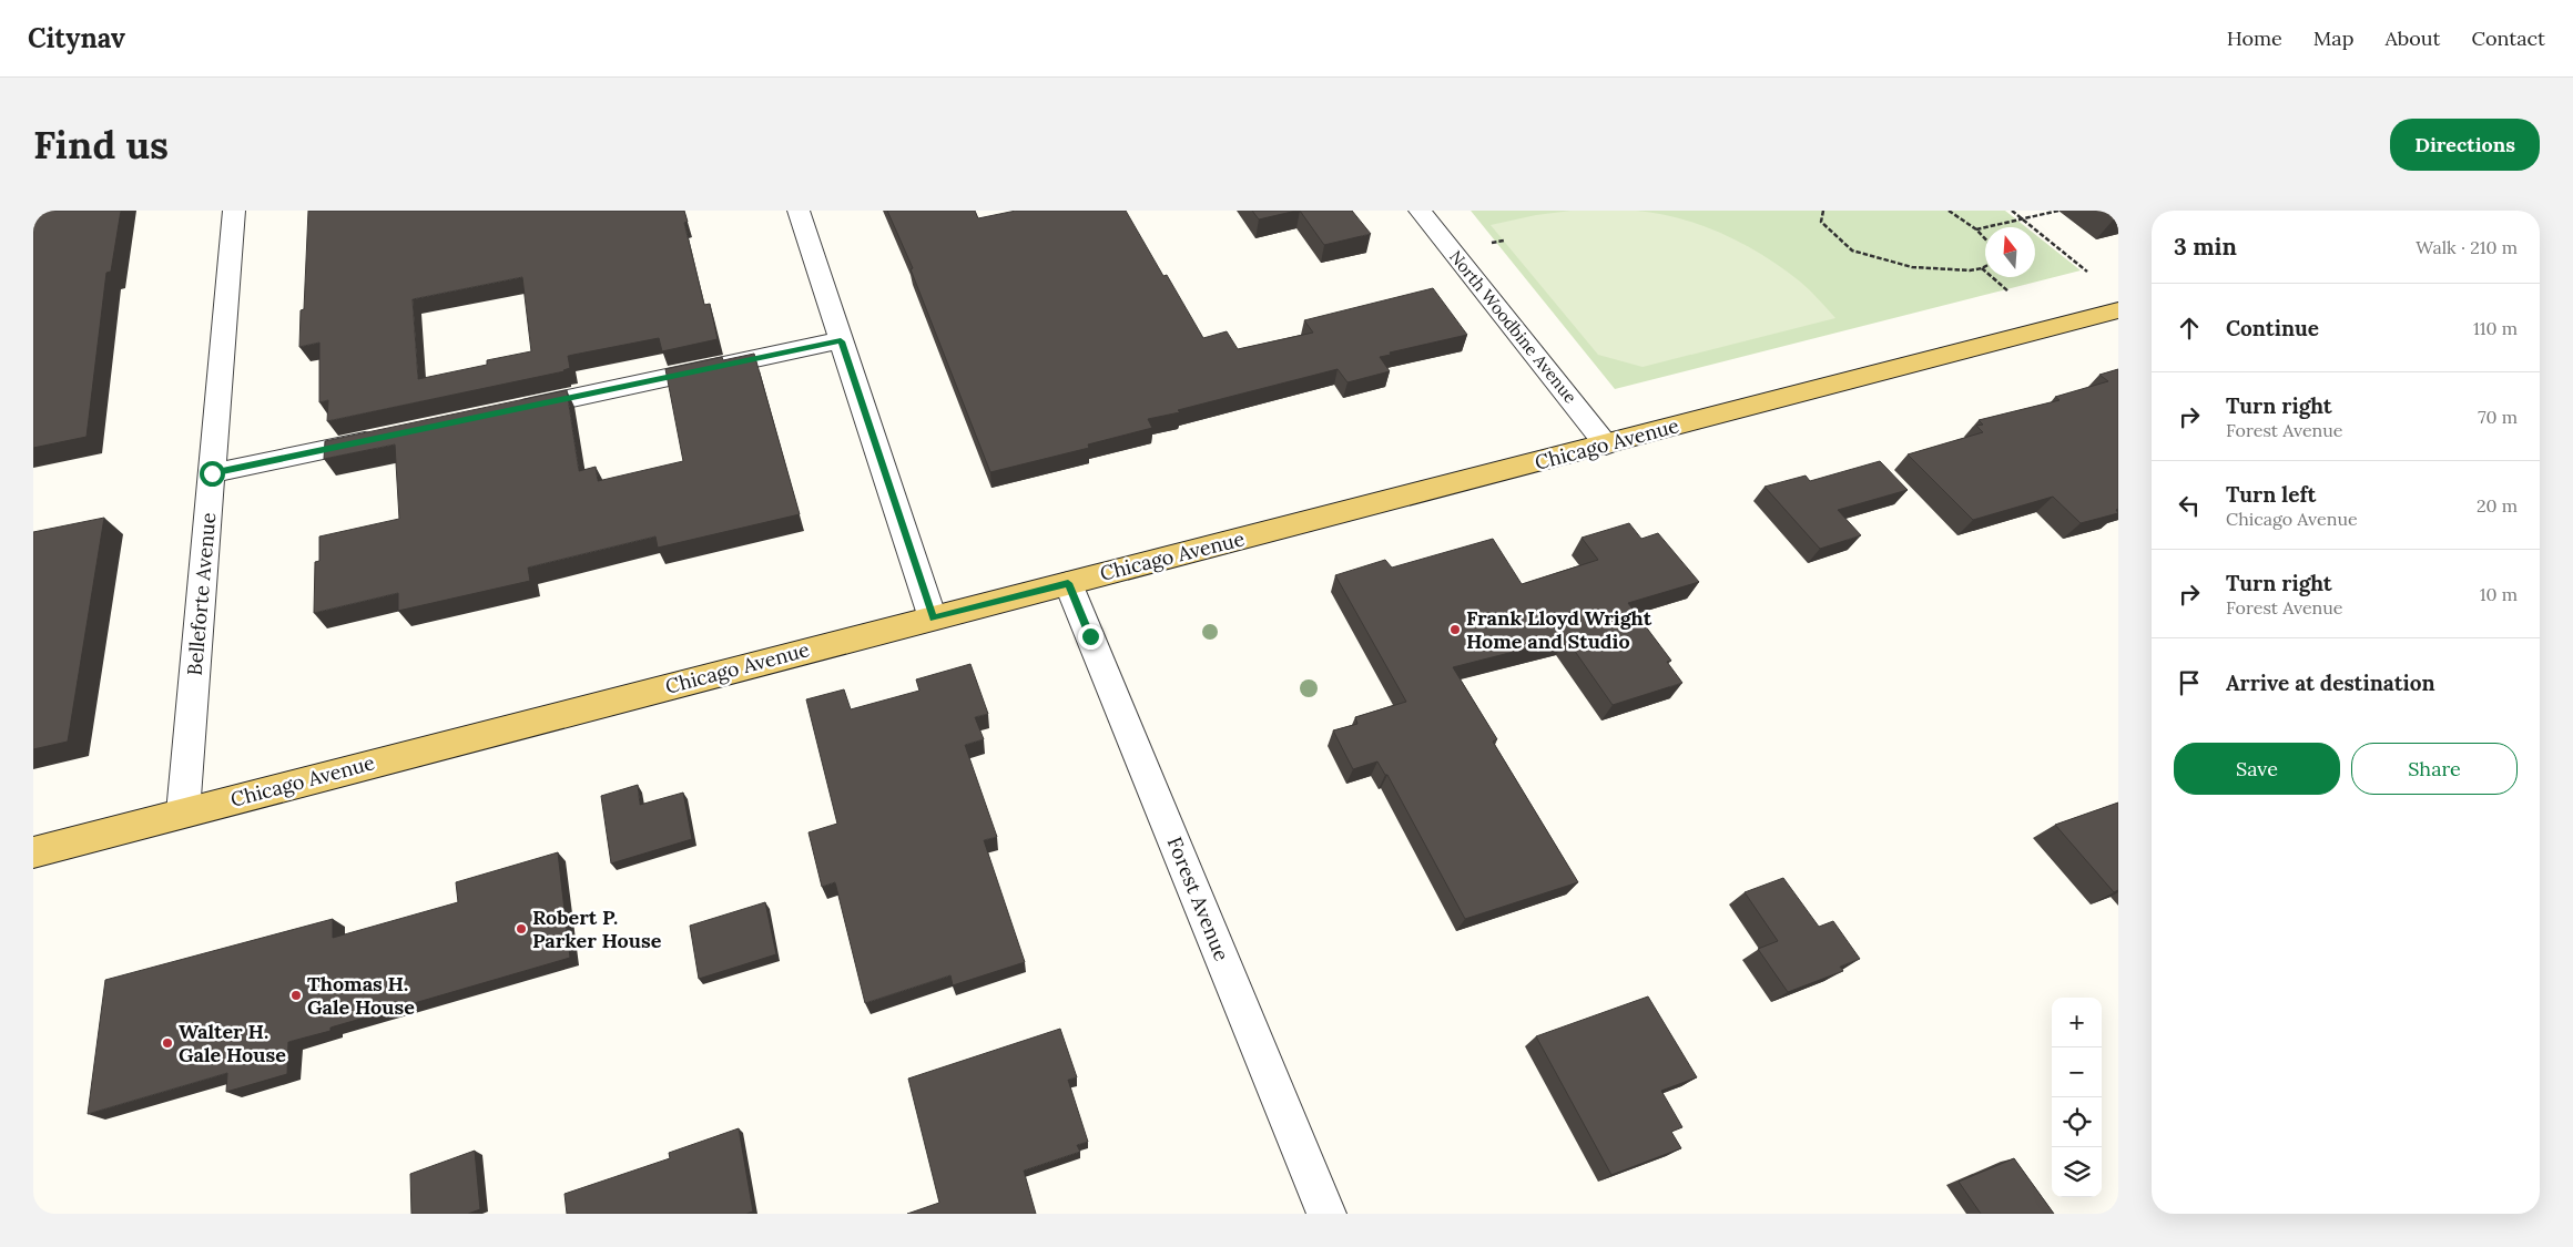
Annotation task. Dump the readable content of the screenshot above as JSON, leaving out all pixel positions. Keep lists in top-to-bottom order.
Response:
{
  "streets": {
    "main road": ["Chicago Avenue"],
    "street": ["North Woodbine Avenue", "Belleforte Avenue", "Forest Avenue"]
  },
  "crossings": [
    ["North Woodbine Avenue", "Chicago Avenue"],
    ["Chicago Avenue", "Belleforte Avenue"],
    ["Chicago Avenue", "Forest Avenue"]
  ],
  "places": [
    "Frank Lloyd Wright Home and Studio",
    "Robert P. Parker House",
    "Thomas H. Gale House",
    "Walter H. Gale House"
  ],
  "north": "top",
  "page": {
    "header": "Citynav",
    "nav": [
      "Home",
      "Map",
      "About",
      "Contact"
    ],
    "buttons": [
      "Directions",
      ["Save", "Share"]
    ],
    "title": "Find us",
    "heading": ["3 min", "Walk · 210 m"],
    "list": [
      ["Continue", "110 m"],
      ["Turn right", "Forest Avenue", "70 m"],
      ["Turn left", "Chicago Avenue", "20 m"],
      ["Turn right", "Forest Avenue", "10 m"],
      "Arrive at destination"
    ],
    "map_buttons": ["+", "−"]
  }
}
